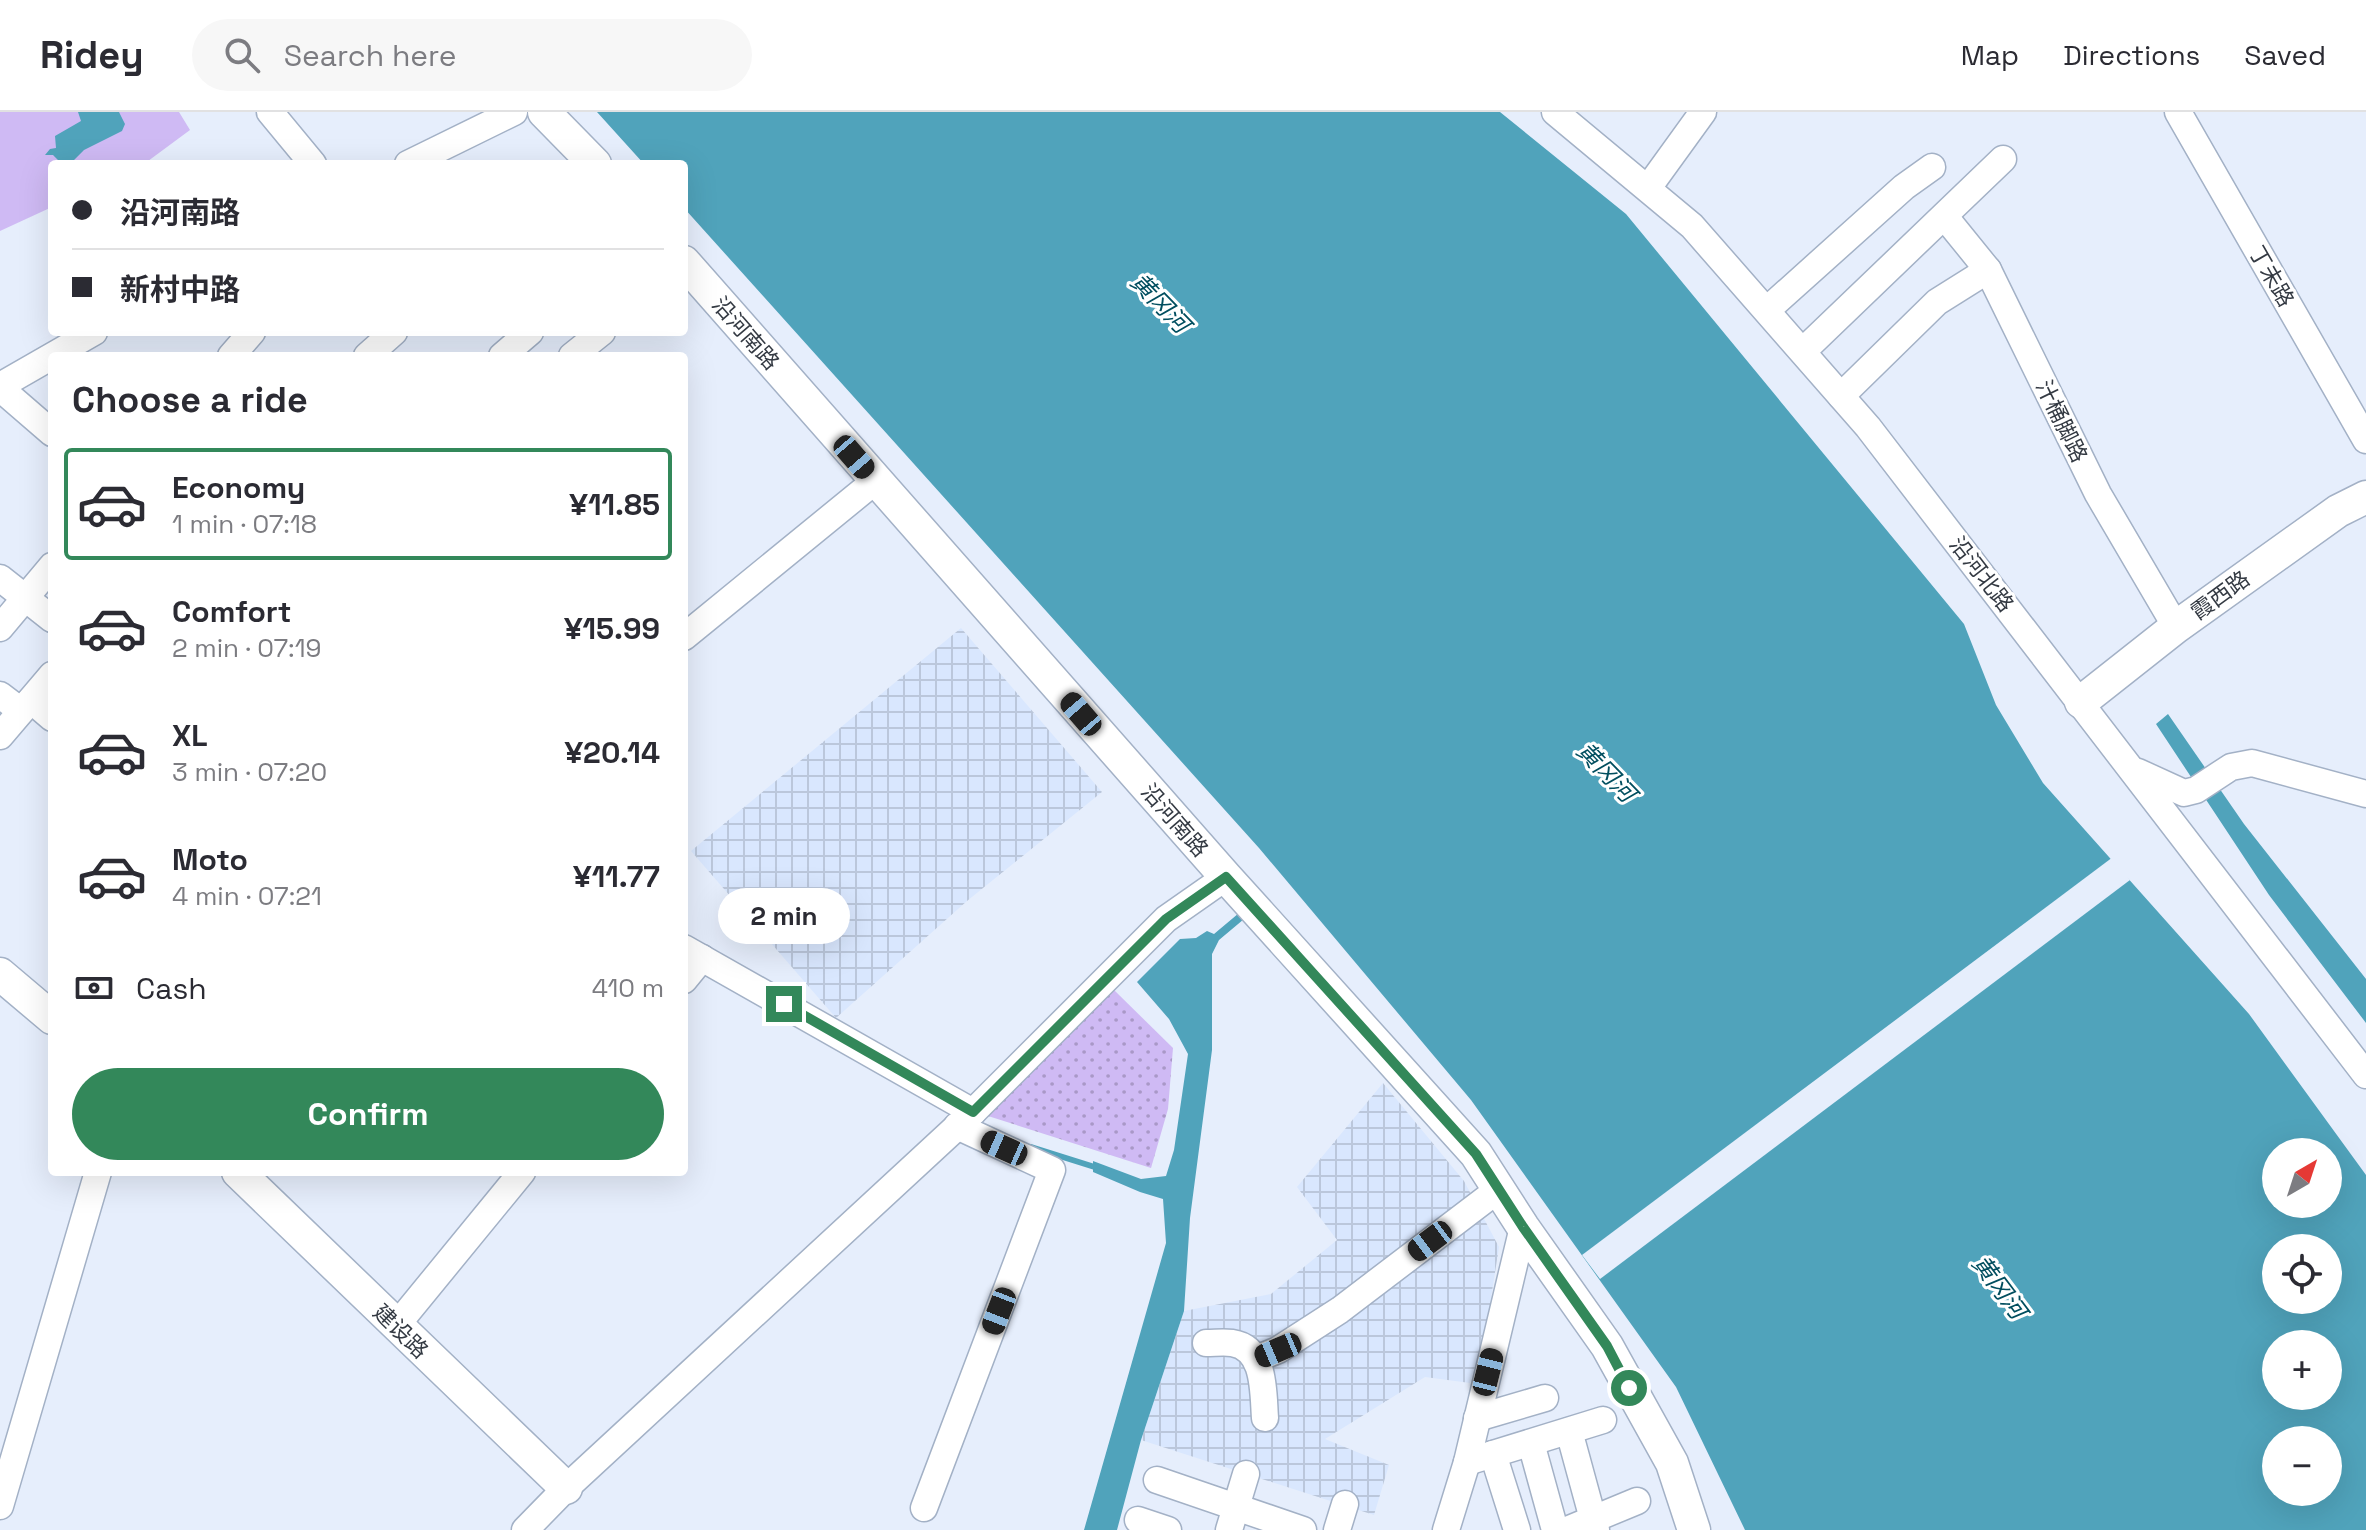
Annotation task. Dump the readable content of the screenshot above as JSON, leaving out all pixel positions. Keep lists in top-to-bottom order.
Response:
{
  "streets": {
    "main road": ["沿河南路", "霞西路", "建设路"],
    "street": ["丁未路", "汁桶脚路", "沿河北路"]
  },
  "crossings": [
    ["汁桶脚路", "霞西路"],
    ["沿河北路", "霞西路"]
  ],
  "water": ["黄冈河"],
  "north": "top right",
  "page": {
    "header": "Ridey",
    "search": "Search here",
    "nav": ["Map", "Directions", "Saved"],
    "banner": ["沿河南路", "新村中路"],
    "heading": "Choose a ride",
    "list": [
      {
        "name": "Economy",
        "note": "1 min · 07:18",
        "value": "¥11.85"
      },
      {
        "name": "Comfort",
        "note": "2 min · 07:19",
        "value": "¥15.99"
      },
      {
        "name": "XL",
        "note": "3 min · 07:20",
        "value": "¥20.14"
      },
      {
        "name": "Moto",
        "note": "4 min · 07:21",
        "value": "¥11.77"
      }
    ],
    "bubble": "2 min",
    "pay": ["Cash", "410 m"],
    "buttons": "Confirm",
    "map_buttons": ["+", "−"]
  }
}
